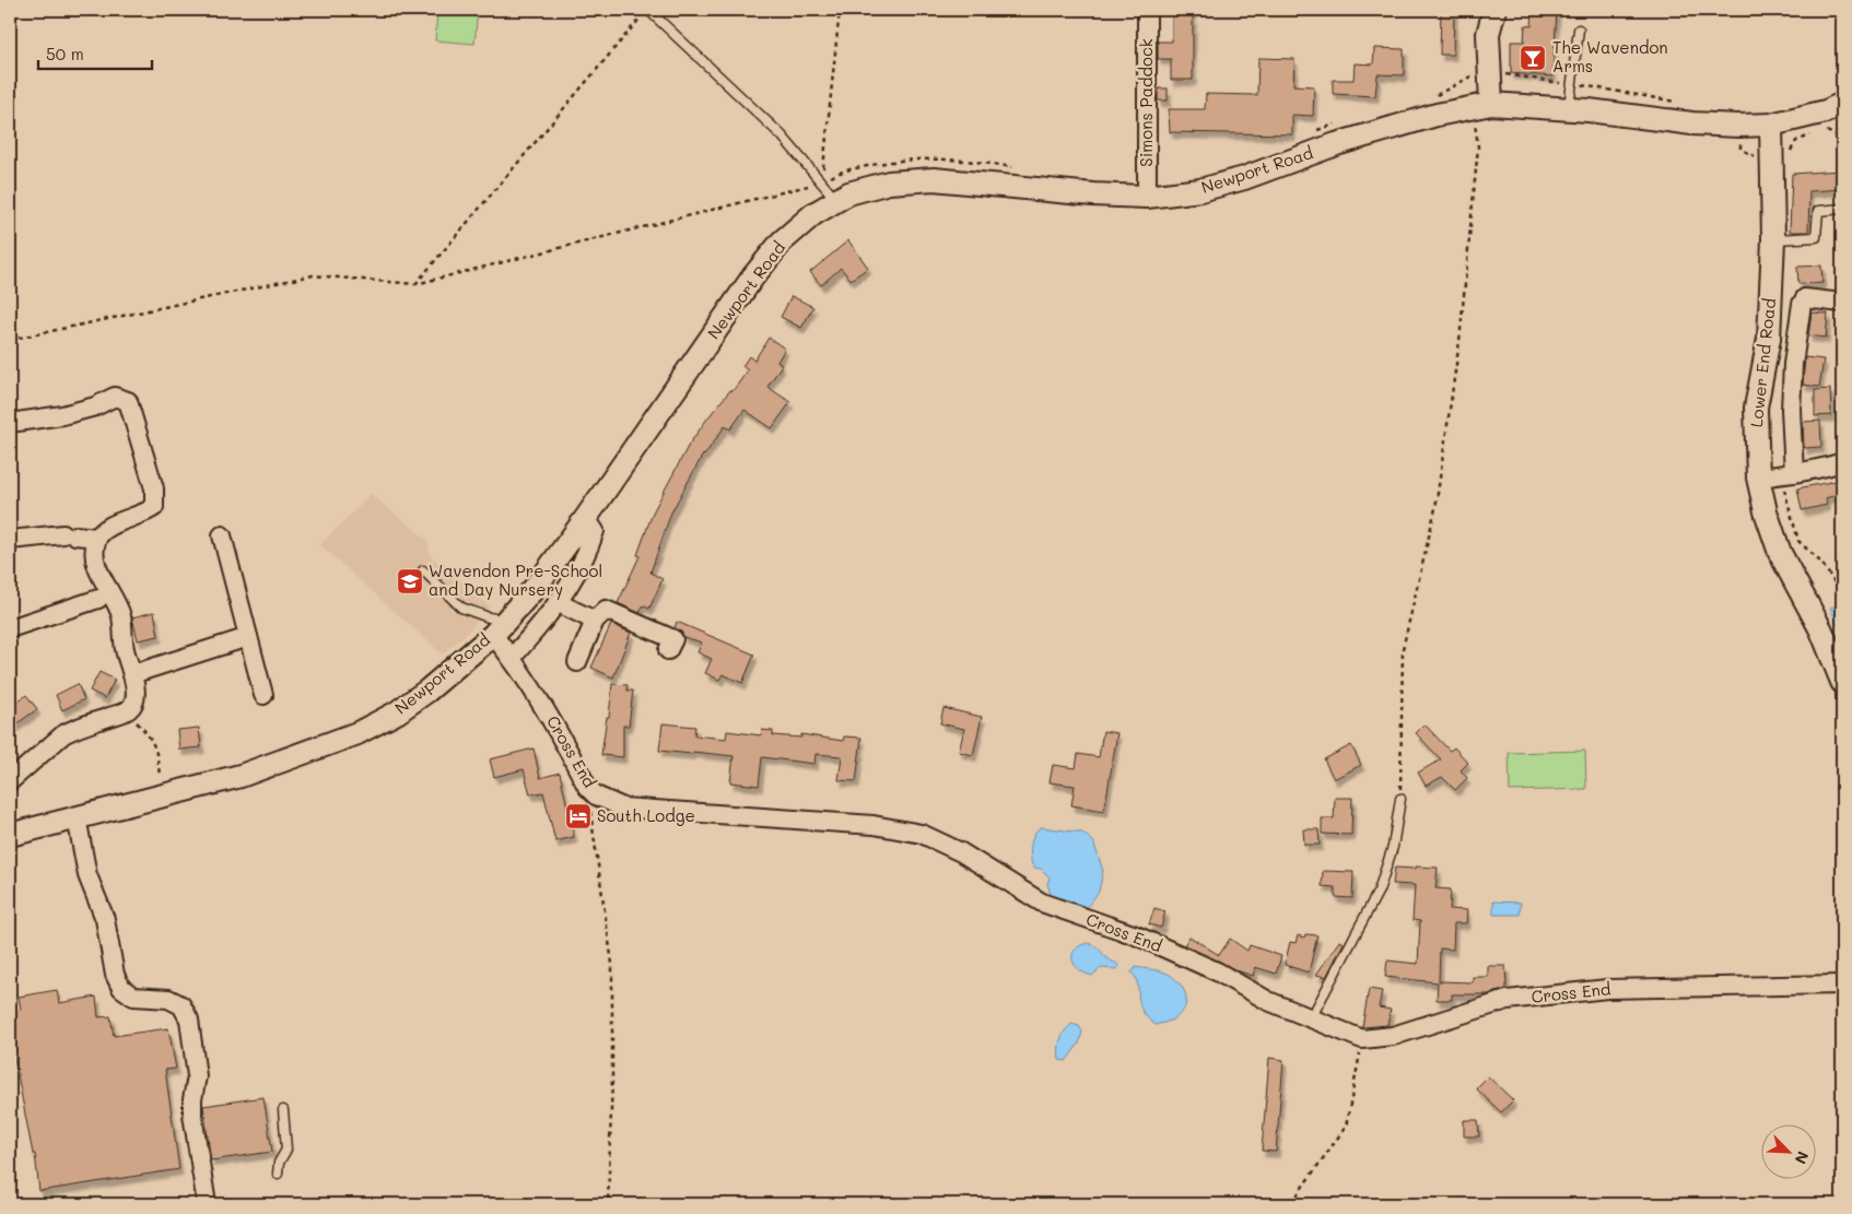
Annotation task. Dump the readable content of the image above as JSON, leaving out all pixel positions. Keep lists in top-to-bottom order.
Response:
{
  "streets": {
    "street": [
      "Simons Paddock",
      "Newport Road",
      "Lower End Road",
      "Cross End"
    ]
  },
  "crossings": [
    ["Simons Paddock", "Newport Road"],
    ["Newport Road", "Lower End Road"],
    ["Newport Road", "Cross End"]
  ],
  "places": {
    "bar": ["The Wavendon Arms"],
    "school or university": ["Wavendon Pre-School and Day Nursery"],
    "hotel": ["South Lodge"]
  },
  "scale_bar": "50 m",
  "north": "bottom right"
}
